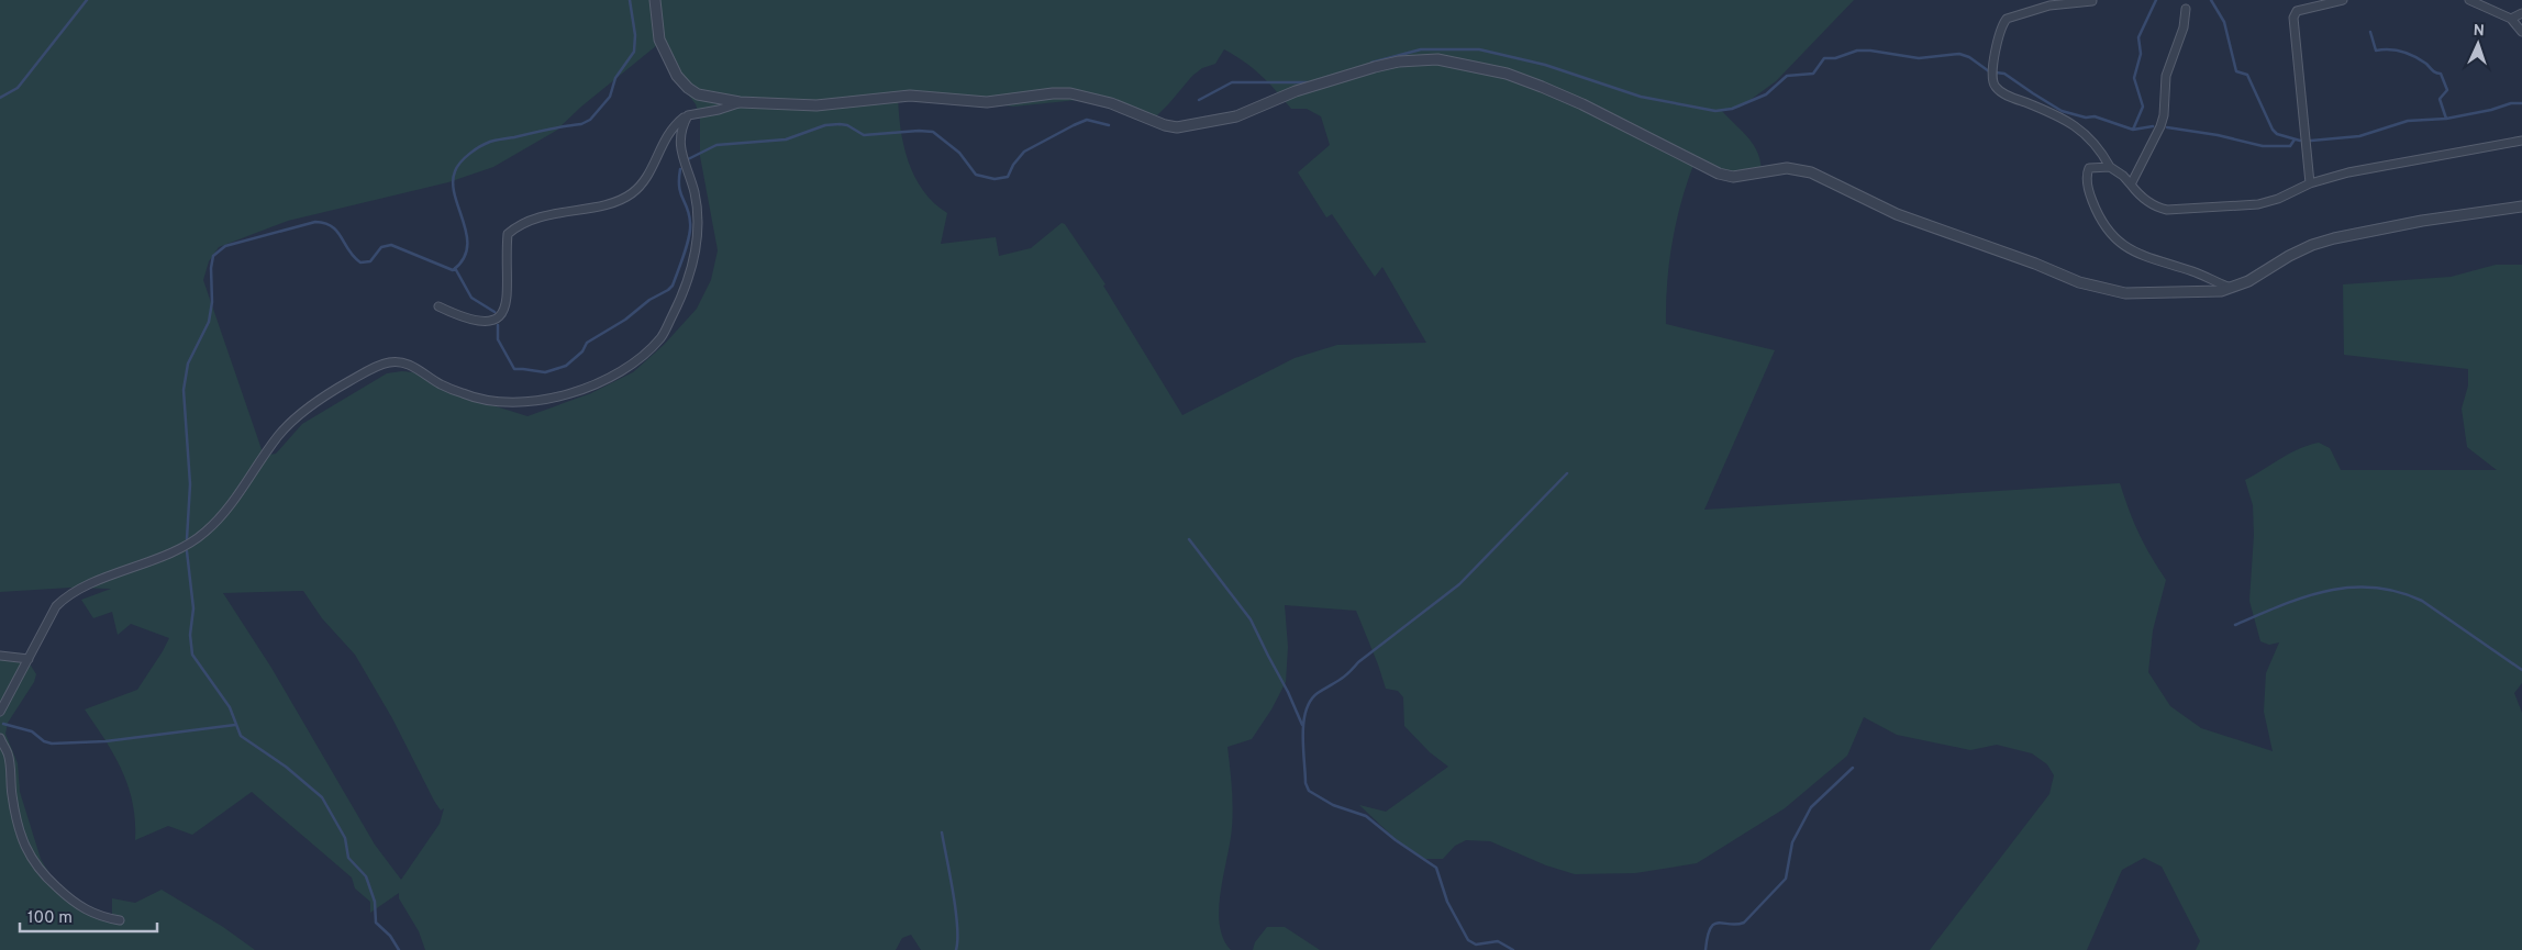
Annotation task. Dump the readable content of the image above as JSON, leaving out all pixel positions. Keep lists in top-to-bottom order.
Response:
{
  "scale_bar": "100 m",
  "north": "top"
}
